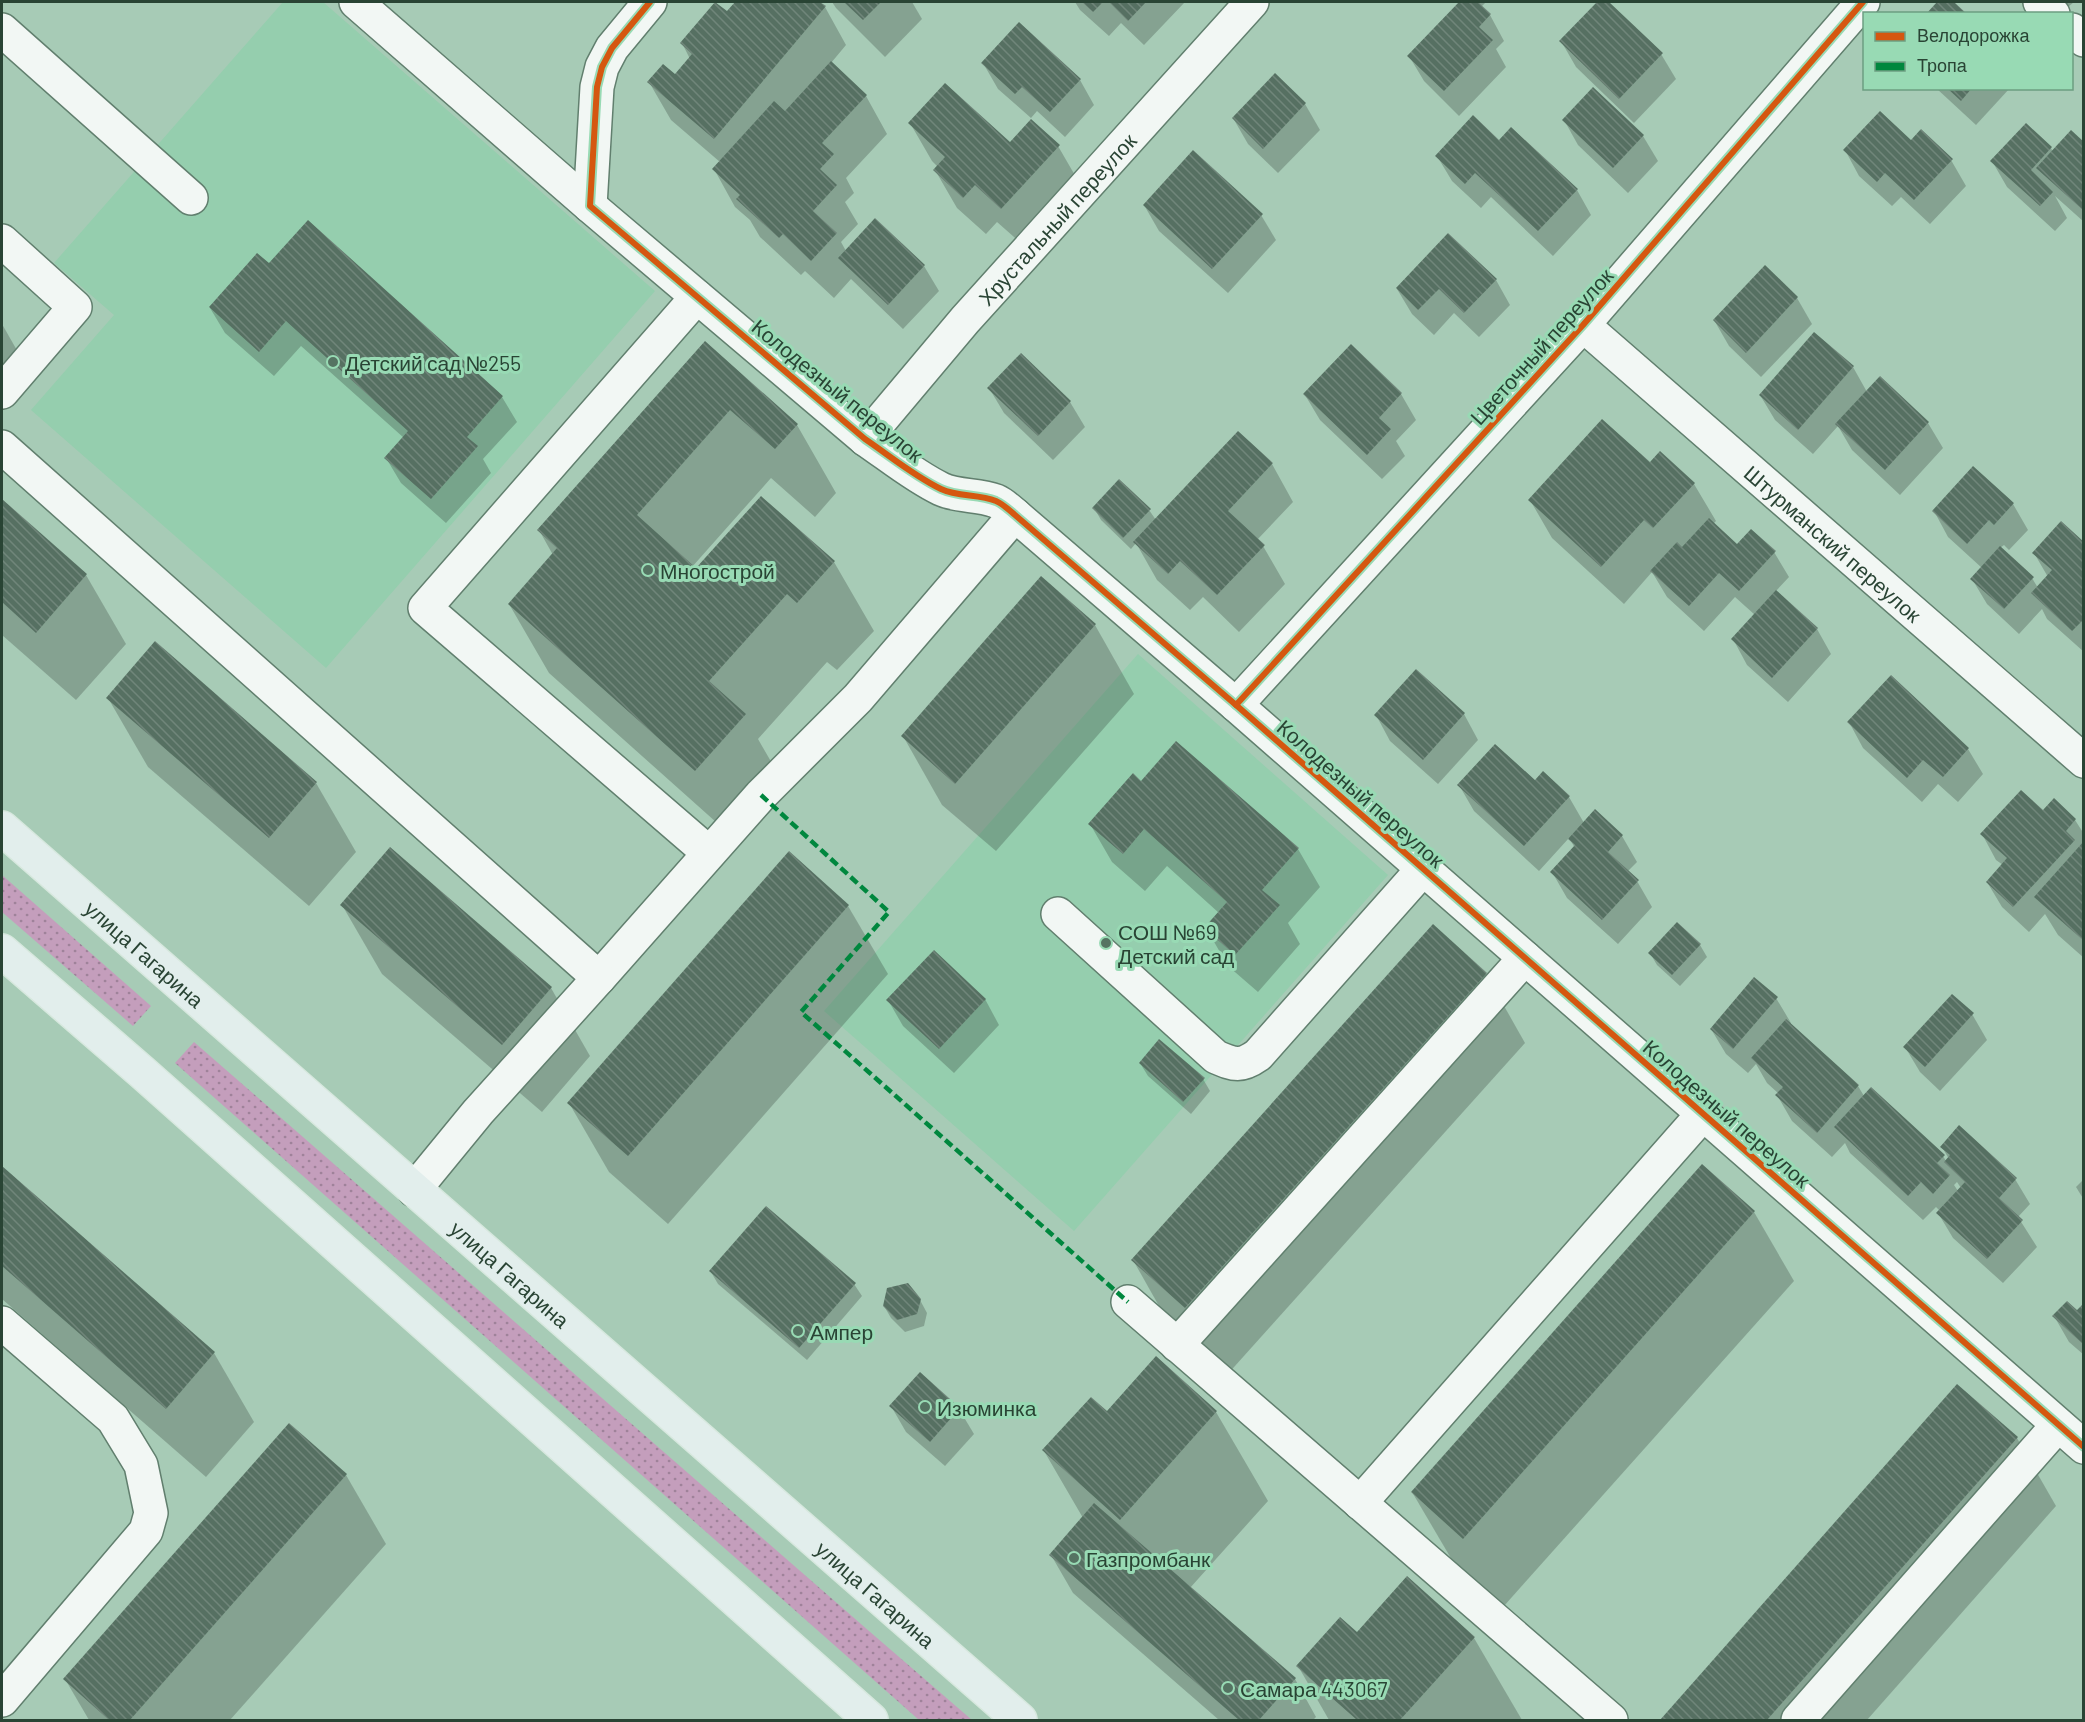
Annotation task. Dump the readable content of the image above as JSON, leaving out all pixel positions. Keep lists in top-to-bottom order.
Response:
{
  "streets": {
    "main road": ["улица Гагарина"],
    "street": [
      "Хрустальный переулок",
      "Цветочный переулок",
      "Колодезный переулок",
      "Штурманский переулок"
    ]
  },
  "crossings": [
    ["Хрустальный переулок", "Колодезный переулок"],
    ["Цветочный переулок", "Колодезный переулок"],
    ["Цветочный переулок", "Штурманский переулок"]
  ],
  "places": [
    "Детский сад №255",
    "Многострой",
    "СОШ №69 Детский сад",
    "Ампер",
    "Изюминка",
    "Газпромбанк",
    "Самара 443067"
  ],
  "legend": ["Велодорожка", "Тропа"]
}
